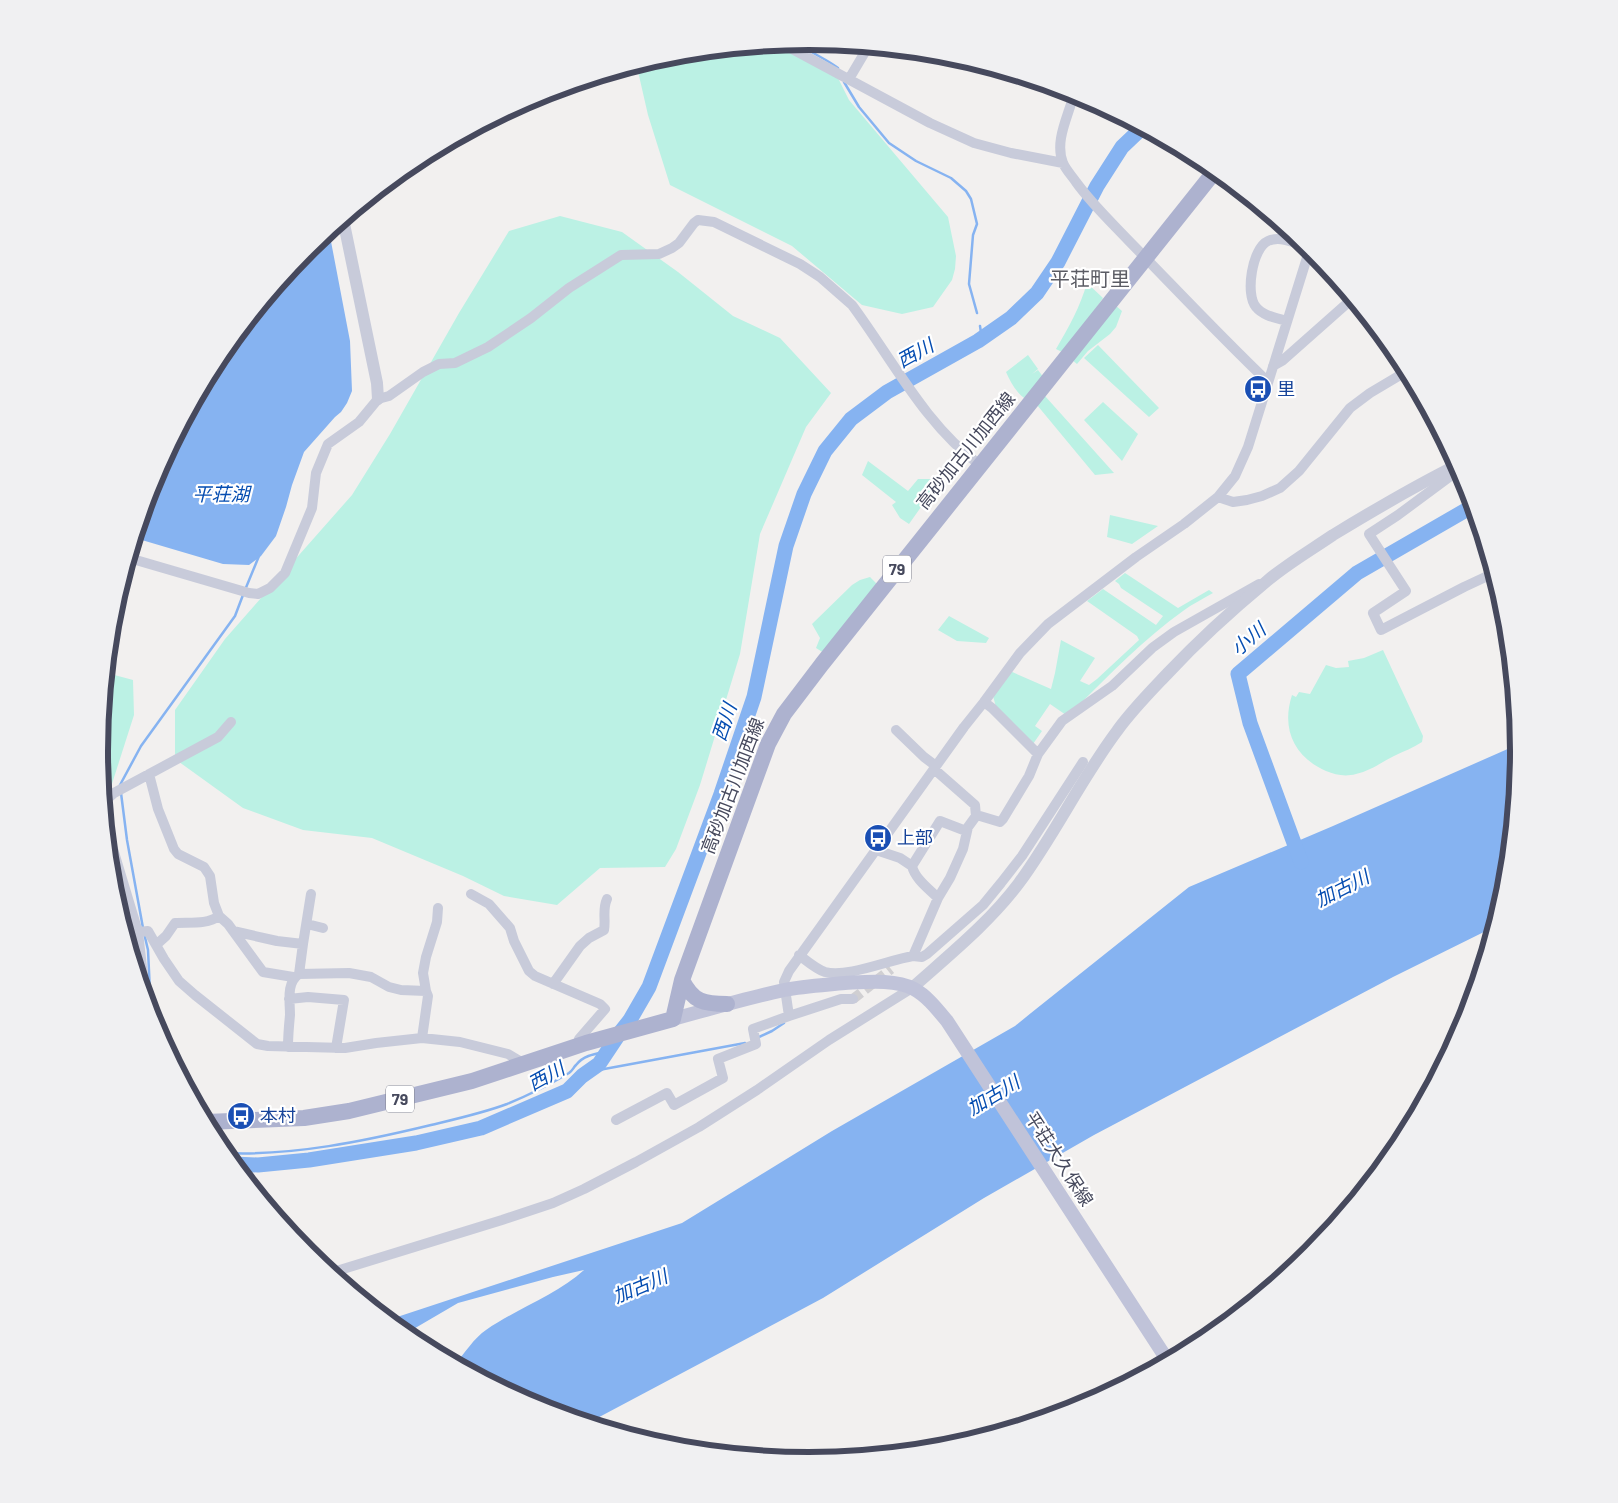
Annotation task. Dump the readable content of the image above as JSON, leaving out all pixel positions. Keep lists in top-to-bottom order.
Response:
{
  "streets": {
    "main road": ["高砂加古川加西線", "79", "平荘大久保線"]
  },
  "crossings": [
    ["高砂加古川加西線", "79"]
  ],
  "districts": ["平荘町里"],
  "water": [
    "西川",
    "平荘湖",
    "小川",
    "加古川"
  ],
  "places": {
    "bus stop": ["里", "上部", "本村"]
  }
}
